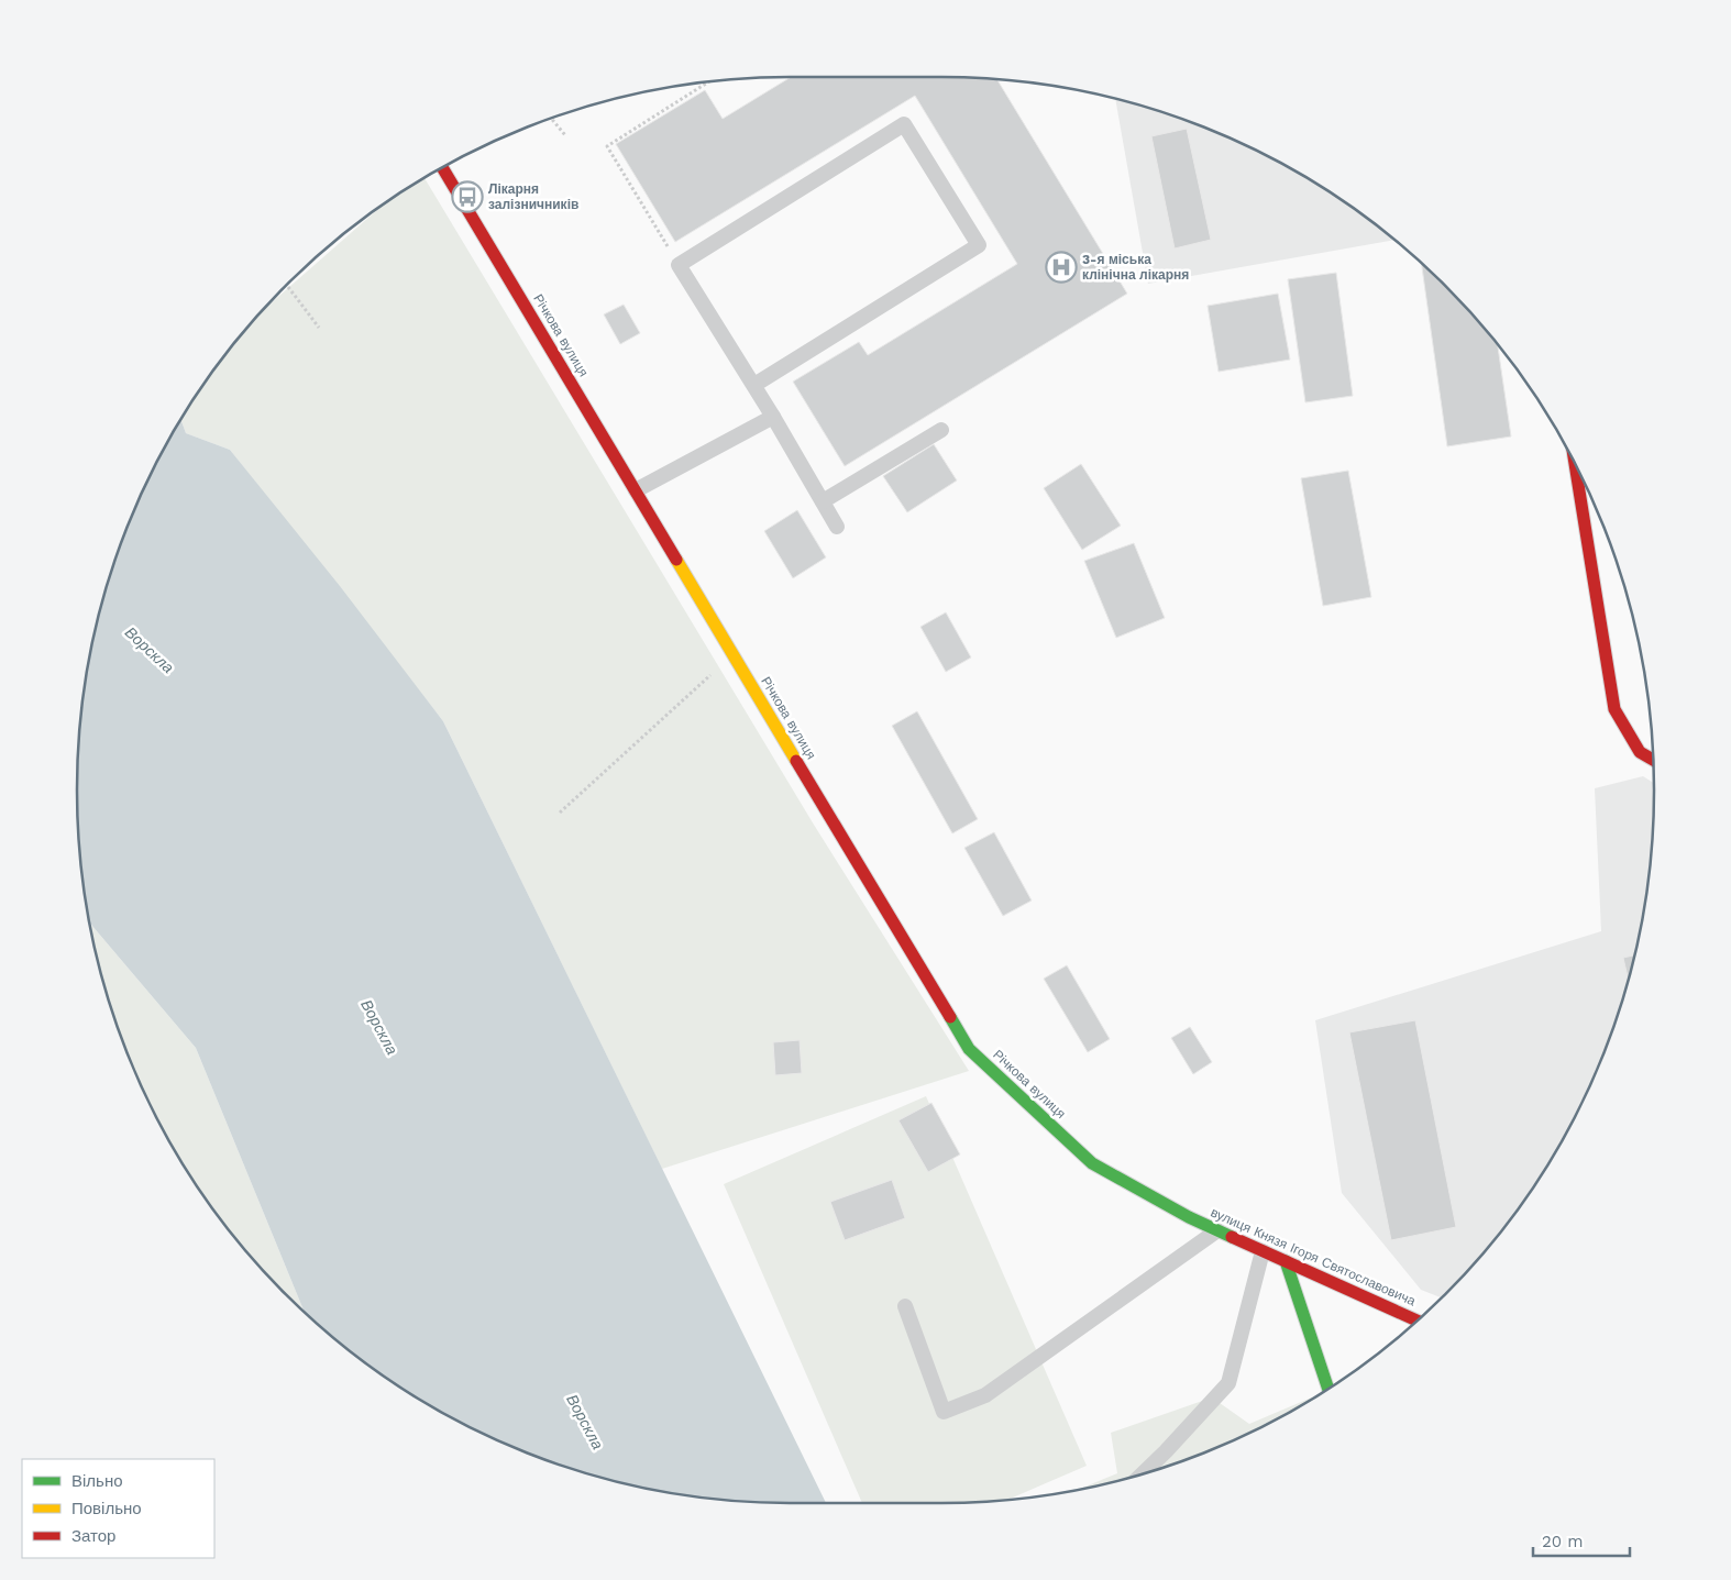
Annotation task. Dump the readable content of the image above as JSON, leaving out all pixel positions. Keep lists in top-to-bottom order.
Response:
{
  "streets": {
    "street": ["Річкова вулиця", "вулиця Князя Ігоря Святославовича"]
  },
  "crossings": [
    ["Річкова вулиця", "вулиця Князя Ігоря Святославовича"]
  ],
  "water": ["Ворскла"],
  "places": {
    "bus stop": ["Лікарня залізничників"],
    "hospital": ["3-я міська клінічна лікарня"]
  },
  "legend": ["Вільно", "Повільно", "Затор"],
  "scale_bar": "20 m"
}
